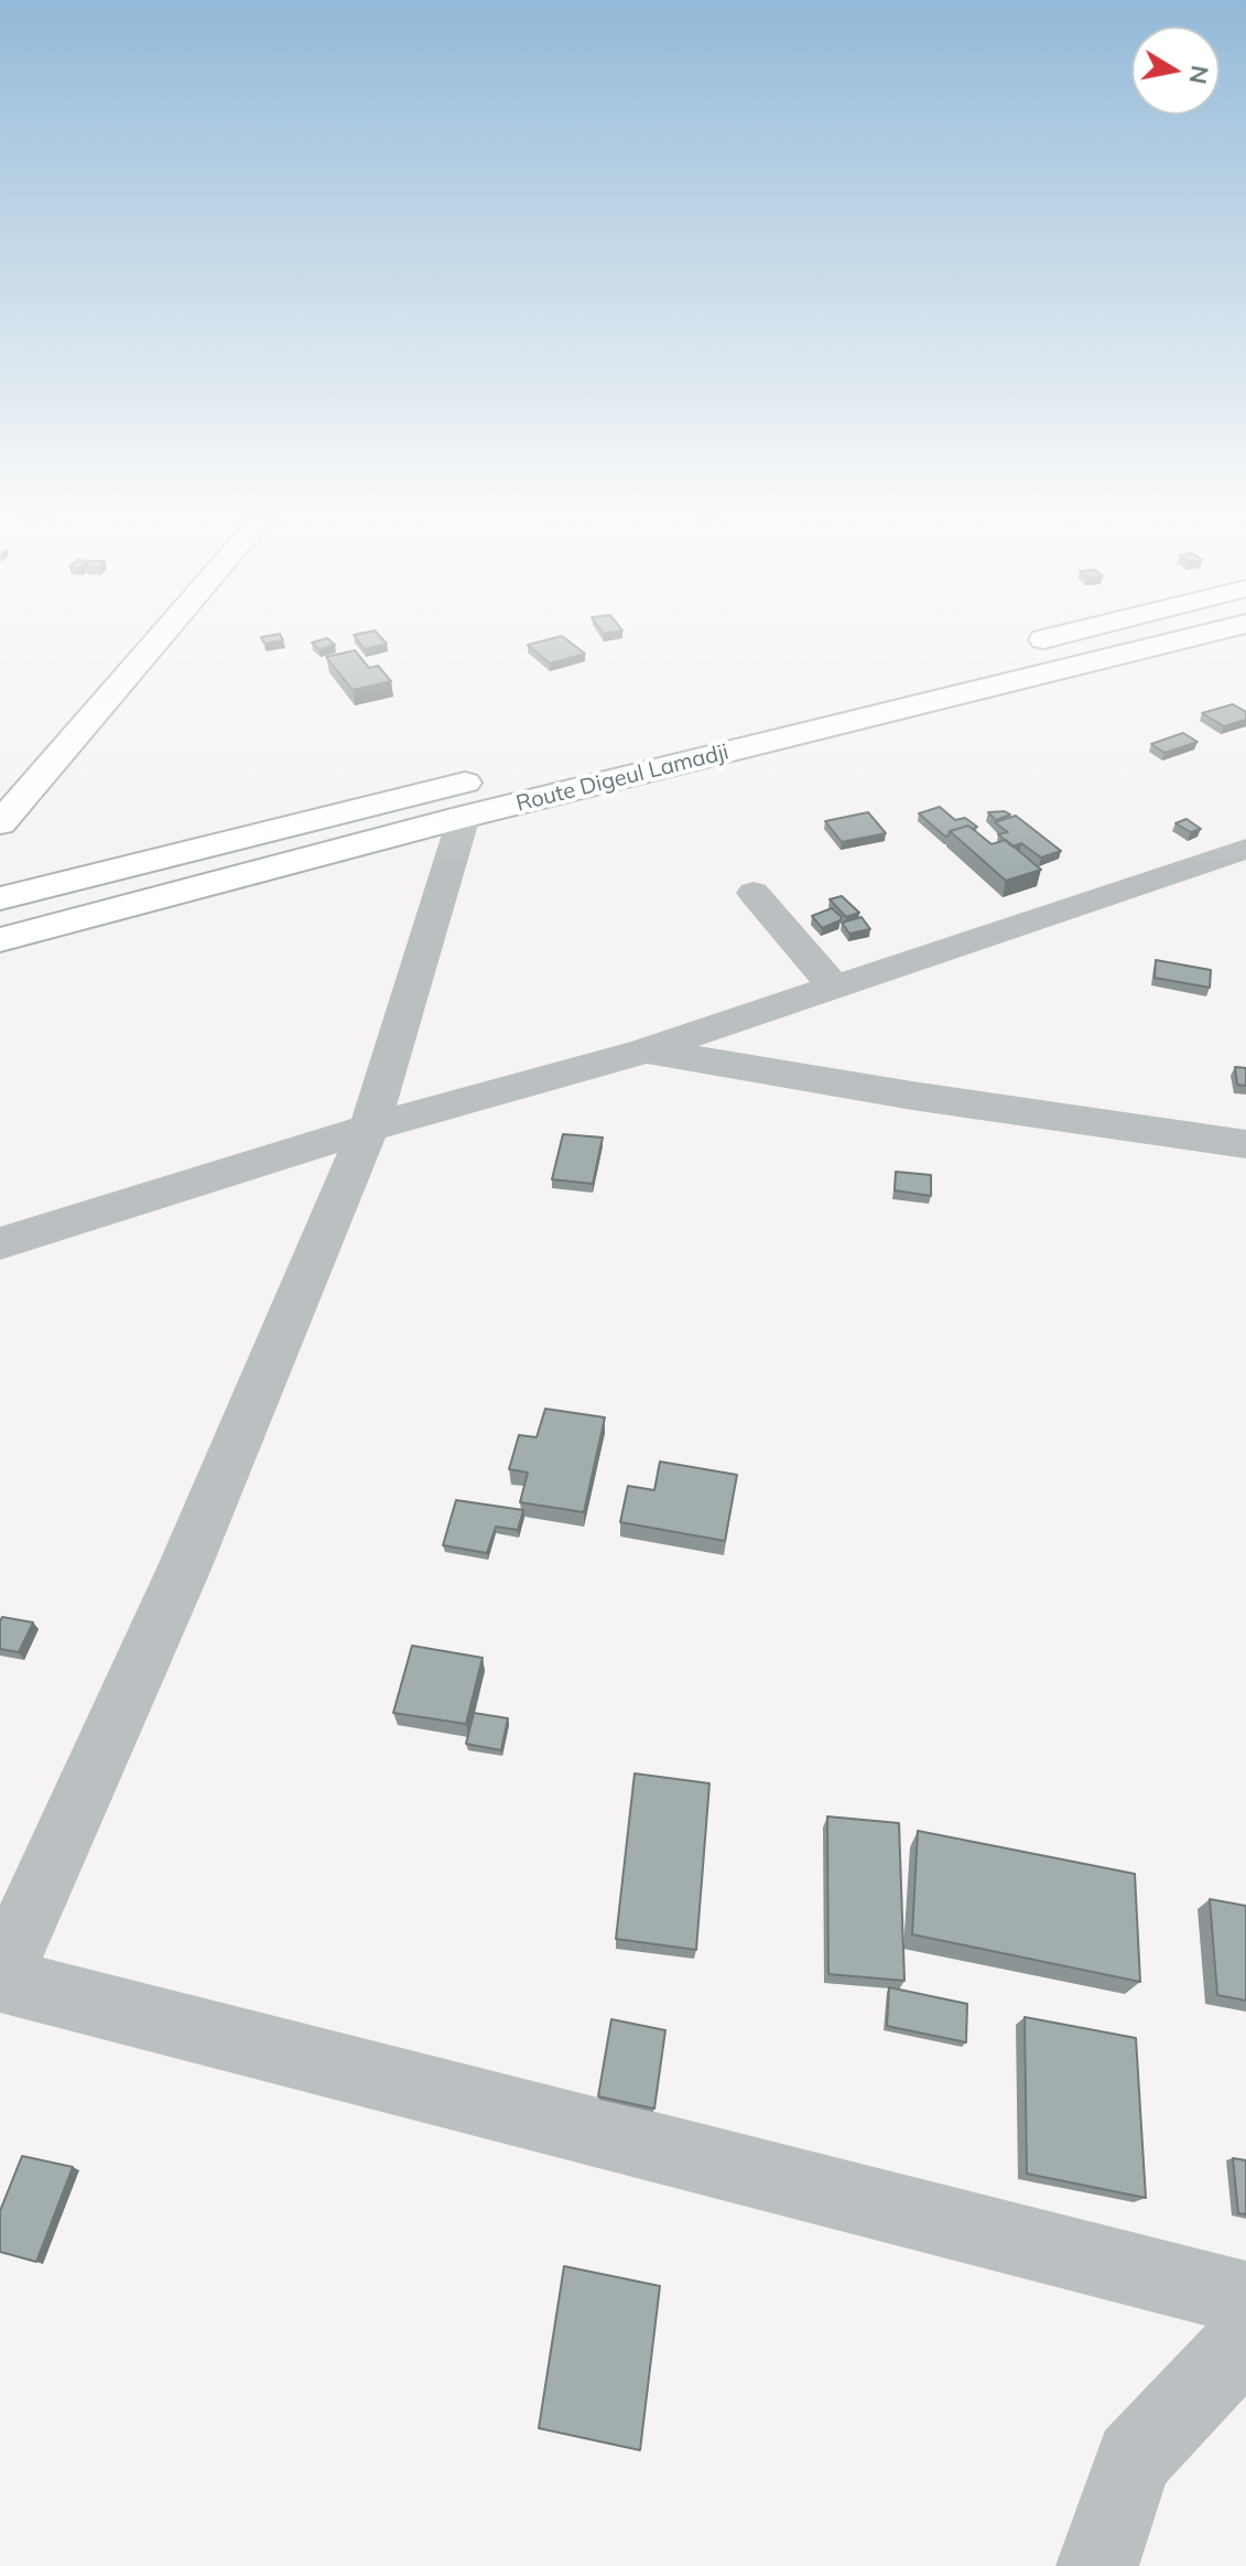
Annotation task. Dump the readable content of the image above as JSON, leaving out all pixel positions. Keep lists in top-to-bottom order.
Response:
{
  "streets": {
    "main road": ["Route Digeul Lamadji"]
  },
  "north": "right"
}
